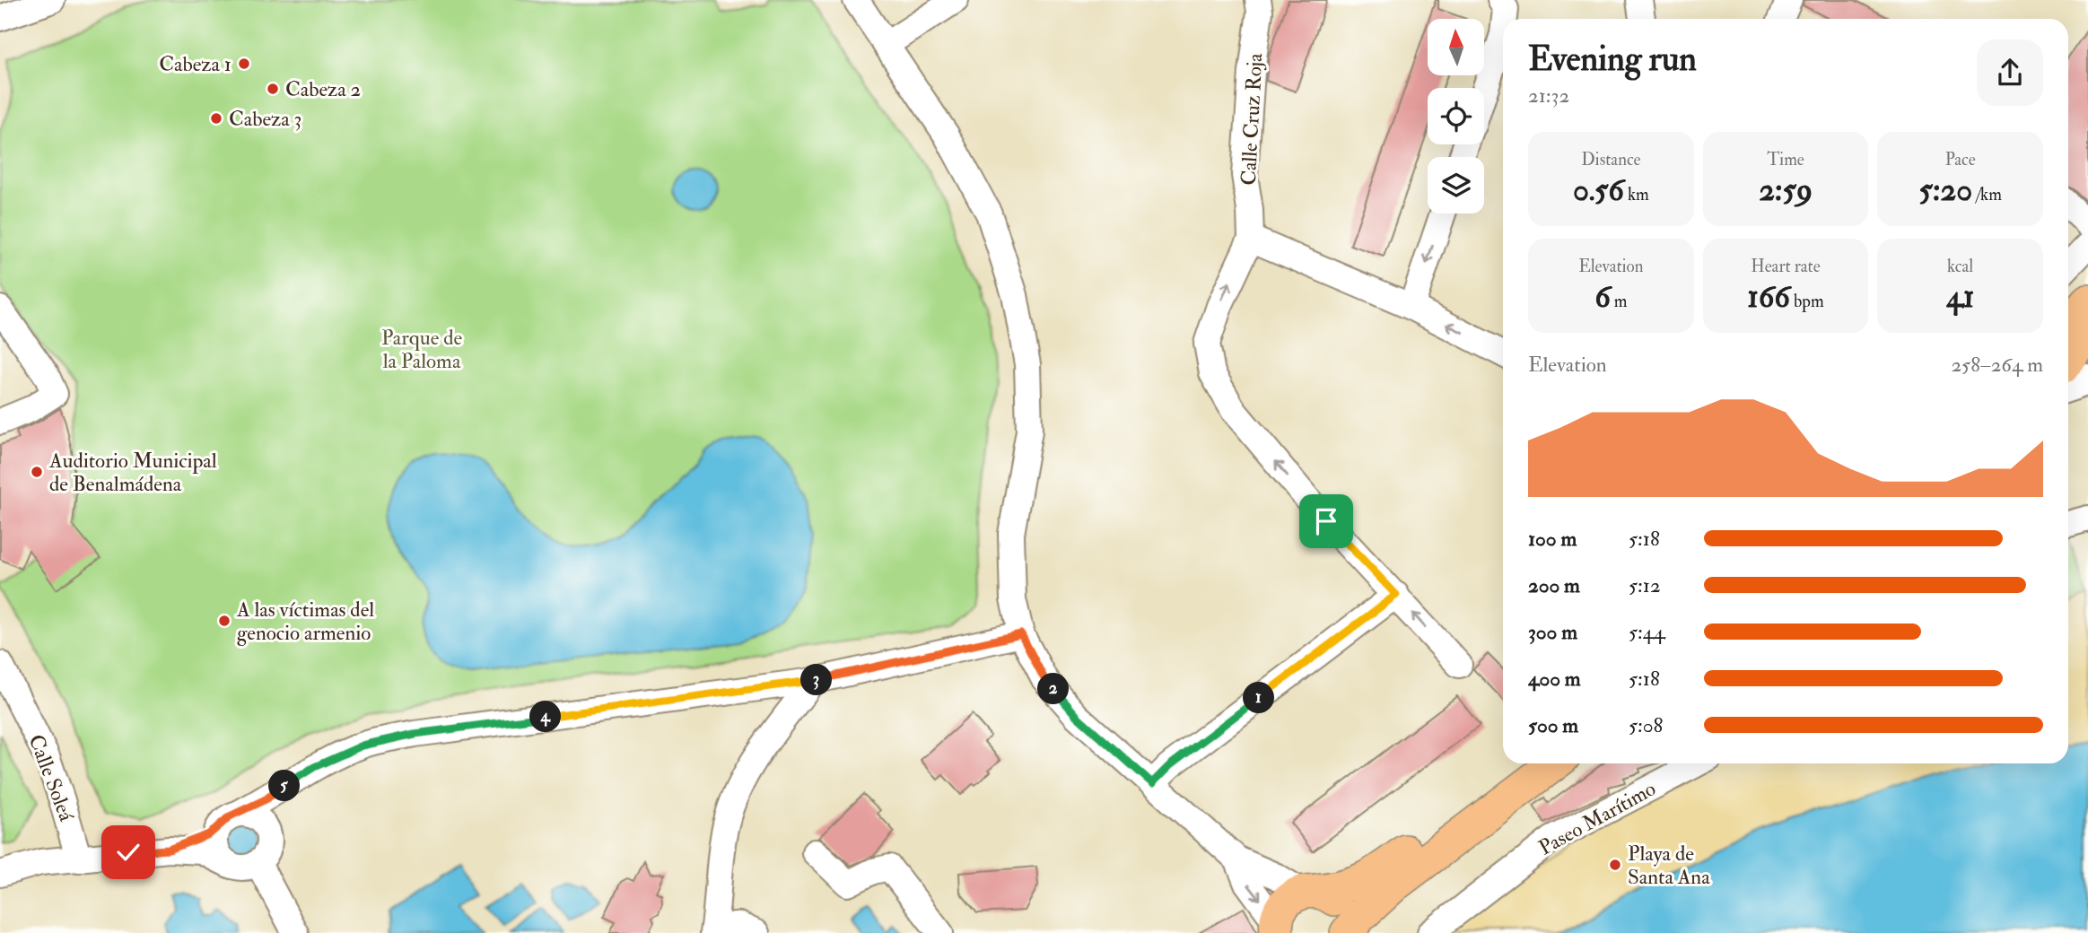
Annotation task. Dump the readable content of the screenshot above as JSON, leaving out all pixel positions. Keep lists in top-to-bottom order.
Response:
{
  "streets": {
    "street": ["Calle Cruz Roja", "Calle Soleá", "Paseo Marítimo"]
  },
  "parks": ["Parque de la Paloma"],
  "places": [
    "Cabeza 1",
    "Cabeza 2",
    "Cabeza 3",
    "Auditorio Municipal de Benalmádena",
    "A las víctimas del genocio armenio",
    "Playa de Santa Ana"
  ],
  "north": "top",
  "page": {
    "heading": ["Evening run", "21:32"],
    "stats": [
      ["Distance", "0.56 km"],
      ["Time", "2:59"],
      ["Pace", "5:20 /km"],
      ["Elevation", "6 m"],
      ["Heart rate", "166 bpm"],
      ["kcal", "41"]
    ],
    "chart": ["Elevation", "258–264 m"],
    "list": [
      {
        "name": "100 m",
        "note": "5:18"
      },
      {
        "name": "200 m",
        "note": "5:12"
      },
      {
        "name": "300 m",
        "note": "5:44"
      },
      {
        "name": "400 m",
        "note": "5:18"
      },
      {
        "name": "500 m",
        "note": "5:08"
      }
    ],
    "pins": [
      "3",
      "2",
      "1",
      "4",
      "5"
    ]
  }
}
